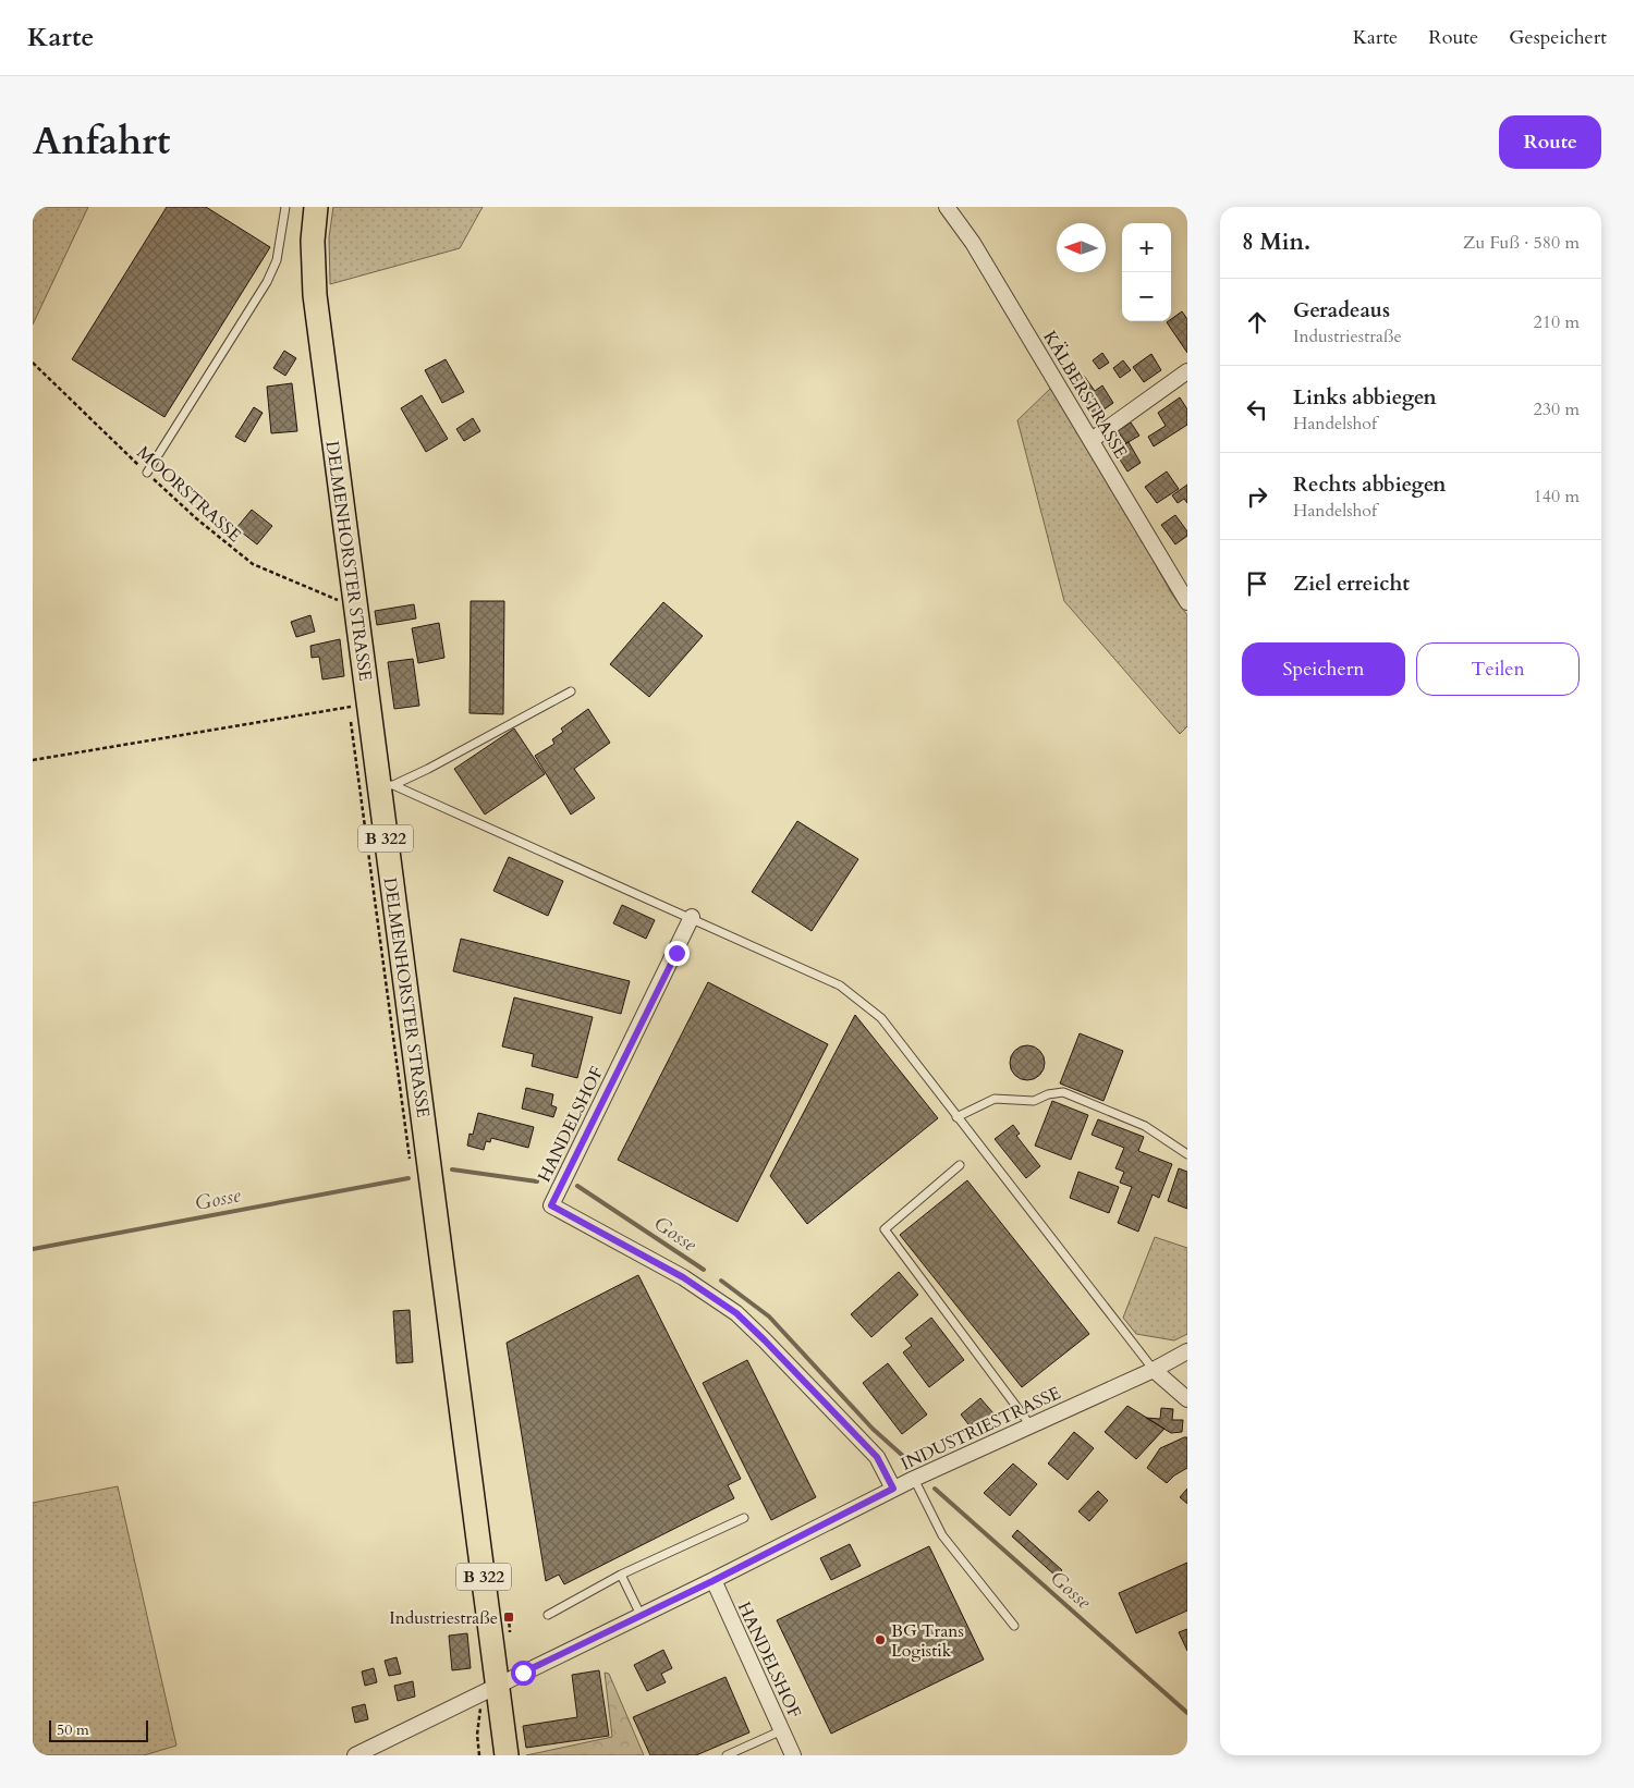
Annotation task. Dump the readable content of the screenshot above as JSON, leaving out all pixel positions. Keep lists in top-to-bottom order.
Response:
{
  "streets": {
    "main road": ["DELMENHORSTER STRASSE", "B 322"],
    "street": ["KÄLBERSTRASSE", "HANDELSHOF", "INDUSTRIESTRASSE"],
    "path": ["MOORSTRASSE"]
  },
  "crossings": [
    ["MOORSTRASSE", "DELMENHORSTER STRASSE"],
    ["DELMENHORSTER STRASSE", "INDUSTRIESTRASSE"],
    ["HANDELSHOF", "INDUSTRIESTRASSE"]
  ],
  "water": ["Gosse"],
  "places": {
    "transit": ["Industriestraße"],
    "other": ["BG Trans Logistik"]
  },
  "scale_bar": "50 m",
  "north": "left",
  "page": {
    "header": "Karte",
    "nav": ["Karte", "Route", "Gespeichert"],
    "title": "Anfahrt",
    "buttons": [
      "Route",
      ["Speichern", "Teilen"]
    ],
    "heading": ["8 Min.", "Zu Fuß · 580 m"],
    "map_buttons": ["+", "−"],
    "list": [
      ["Geradeaus", "Industriestraße", "210 m"],
      ["Links abbiegen", "Handelshof", "230 m"],
      ["Rechts abbiegen", "Handelshof", "140 m"],
      "Ziel erreicht"
    ],
    "scale": "50 m"
  }
}
